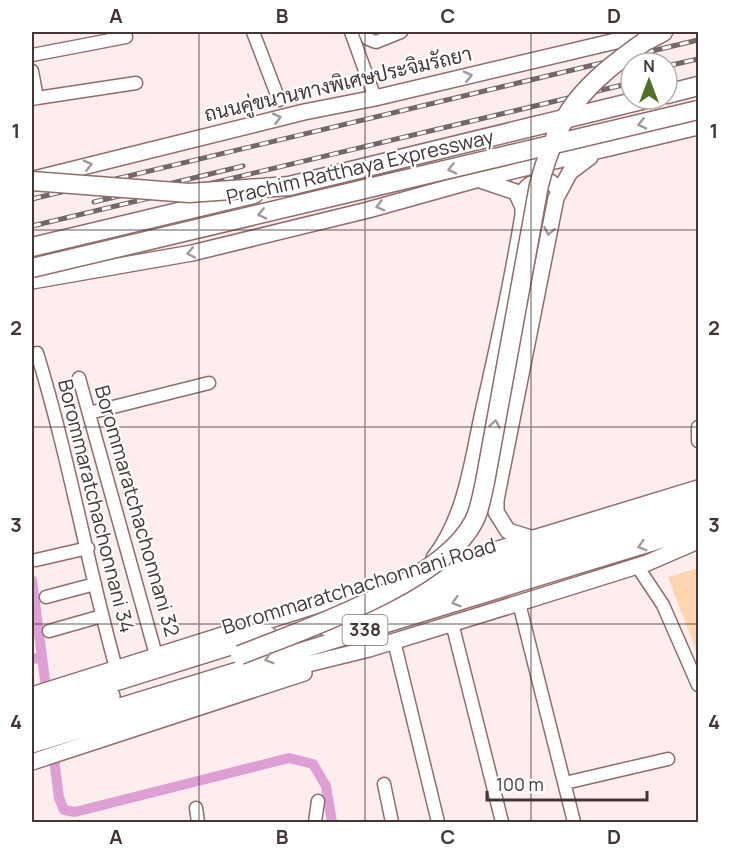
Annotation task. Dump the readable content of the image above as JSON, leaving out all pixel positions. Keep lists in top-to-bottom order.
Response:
{
  "streets": {
    "highway": ["Prachim Ratthaya Expressway"],
    "main road": ["ถนนคู่ขนานทางพิเศษประจิมรัถยา", "Borommaratchachonnani Road", "338"],
    "street": ["Borommaratchachonnani 34", "Borommaratchachonnani 32"]
  },
  "crossings": [
    ["Borommaratchachonnani 34", "338"],
    ["Borommaratchachonnani 32", "Borommaratchachonnani Road"],
    ["Borommaratchachonnani 32", "338"],
    ["Borommaratchachonnani Road", "338"]
  ],
  "scale_bar": "100 m",
  "north": "top",
  "grid": {
    "columns": [
      "A",
      "B",
      "C",
      "D"
    ],
    "rows": [
      "1",
      "2",
      "3",
      "4"
    ]
  }
}
